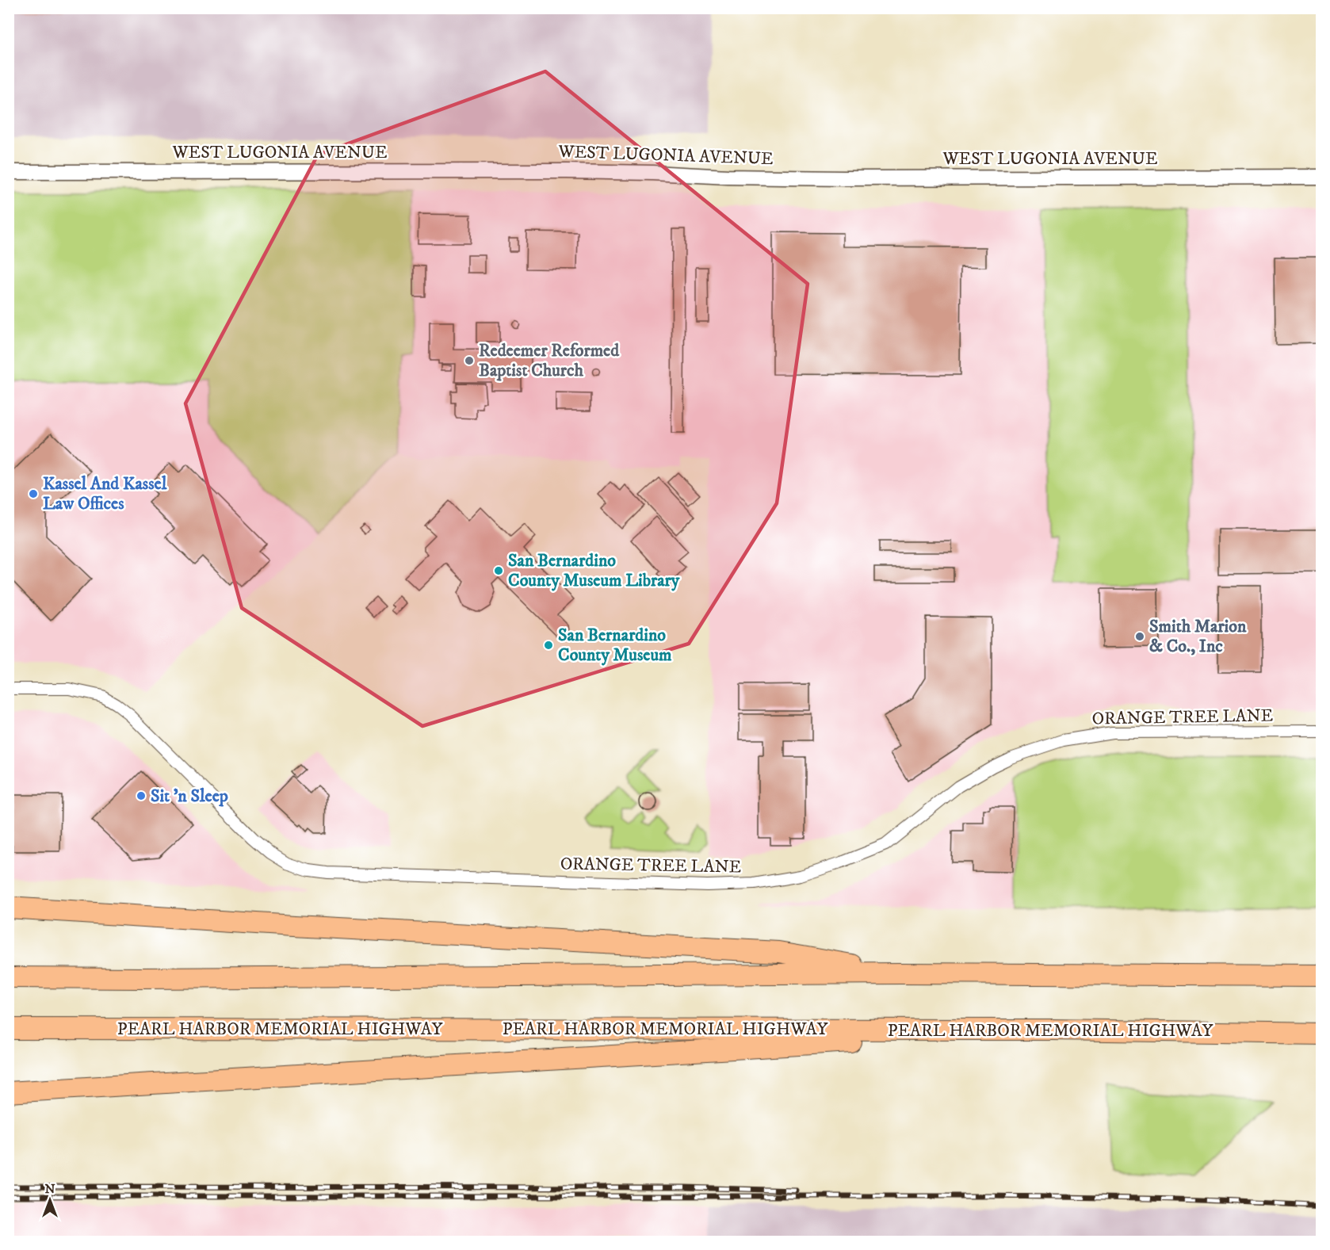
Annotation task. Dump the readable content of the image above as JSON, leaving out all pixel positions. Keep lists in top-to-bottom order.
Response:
{
  "streets": {
    "highway": ["PEARL HARBOR MEMORIAL HIGHWAY"],
    "street": ["WEST LUGONIA AVENUE", "ORANGE TREE LANE"]
  },
  "places": [
    "Redeemer Reformed Baptist Church",
    "Kassel And Kassel Law Offices",
    "San Bernardino County Museum Library",
    "Smith Marion & Co., Inc",
    "San Bernardino County Museum",
    "Sit 'n Sleep"
  ],
  "north": "top"
}
